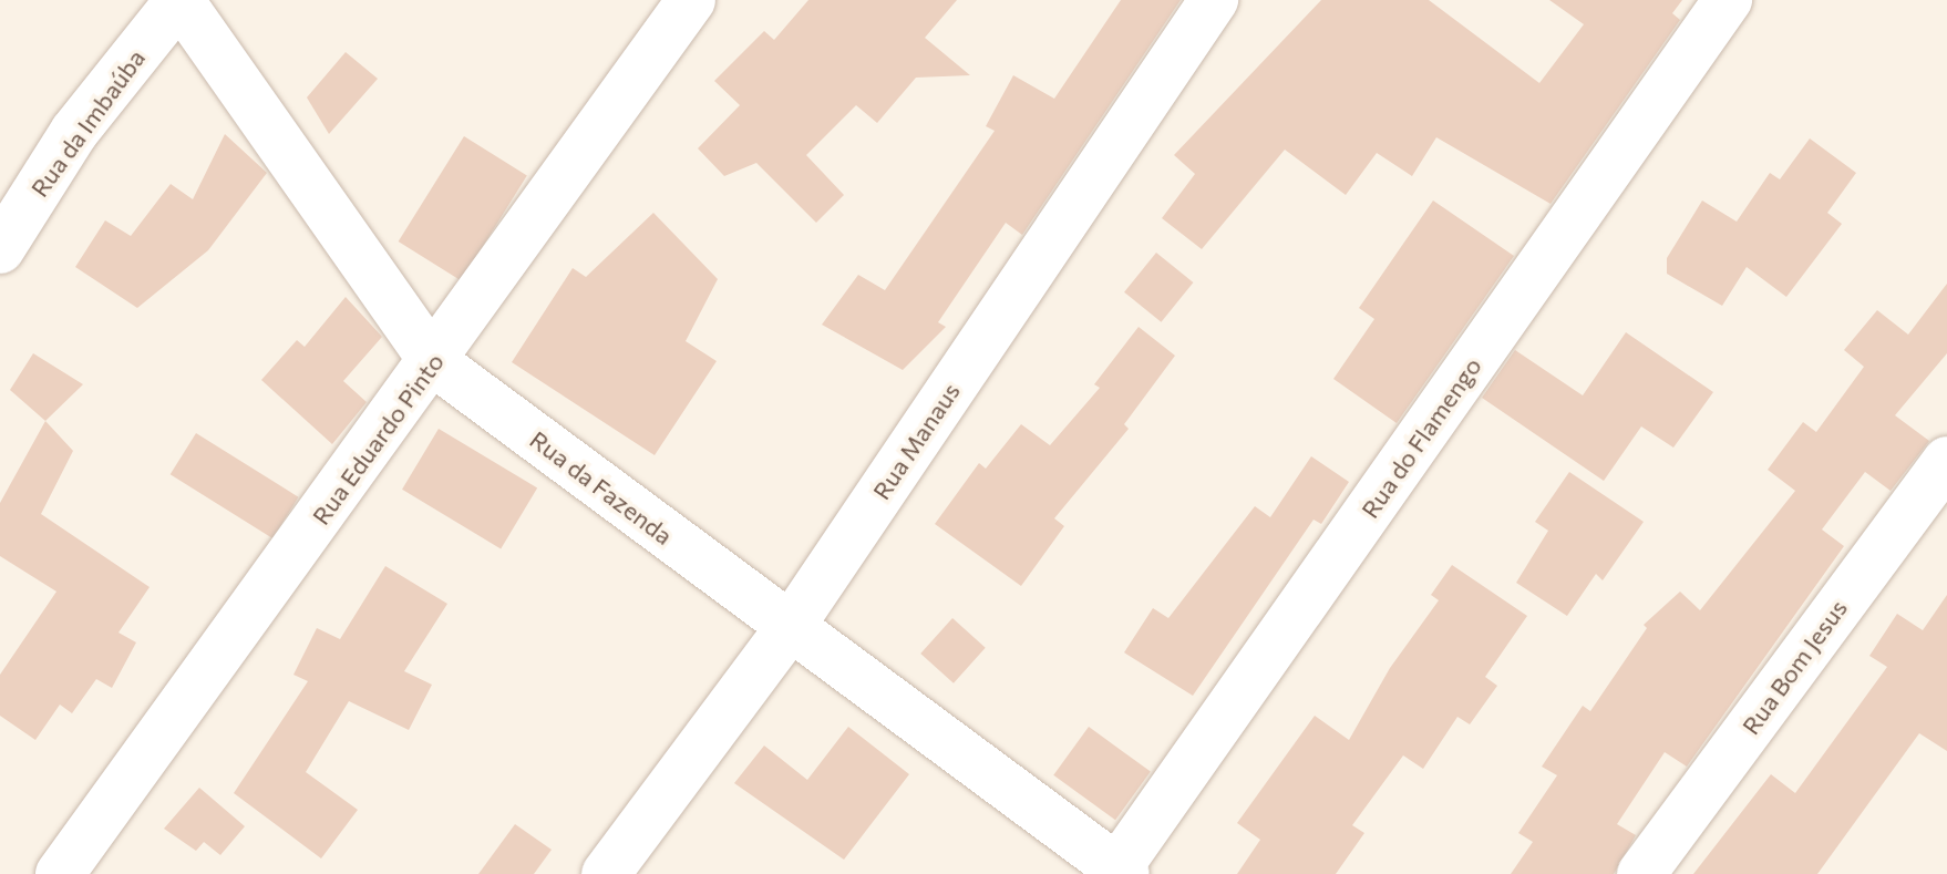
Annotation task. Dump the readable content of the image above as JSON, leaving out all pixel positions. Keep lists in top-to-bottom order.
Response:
{
  "streets": {
    "street": [
      "Rua da Imbaúba",
      "Rua do Flamengo",
      "Rua Eduardo Pinto",
      "Rua Manaus",
      "Rua da Fazenda",
      "Rua Bom Jesus"
    ]
  },
  "crossings": [
    ["Rua da Imbaúba", "Rua da Fazenda"],
    ["Rua do Flamengo", "Rua da Fazenda"],
    ["Rua Eduardo Pinto", "Rua da Fazenda"],
    ["Rua Manaus", "Rua da Fazenda"]
  ]
}
